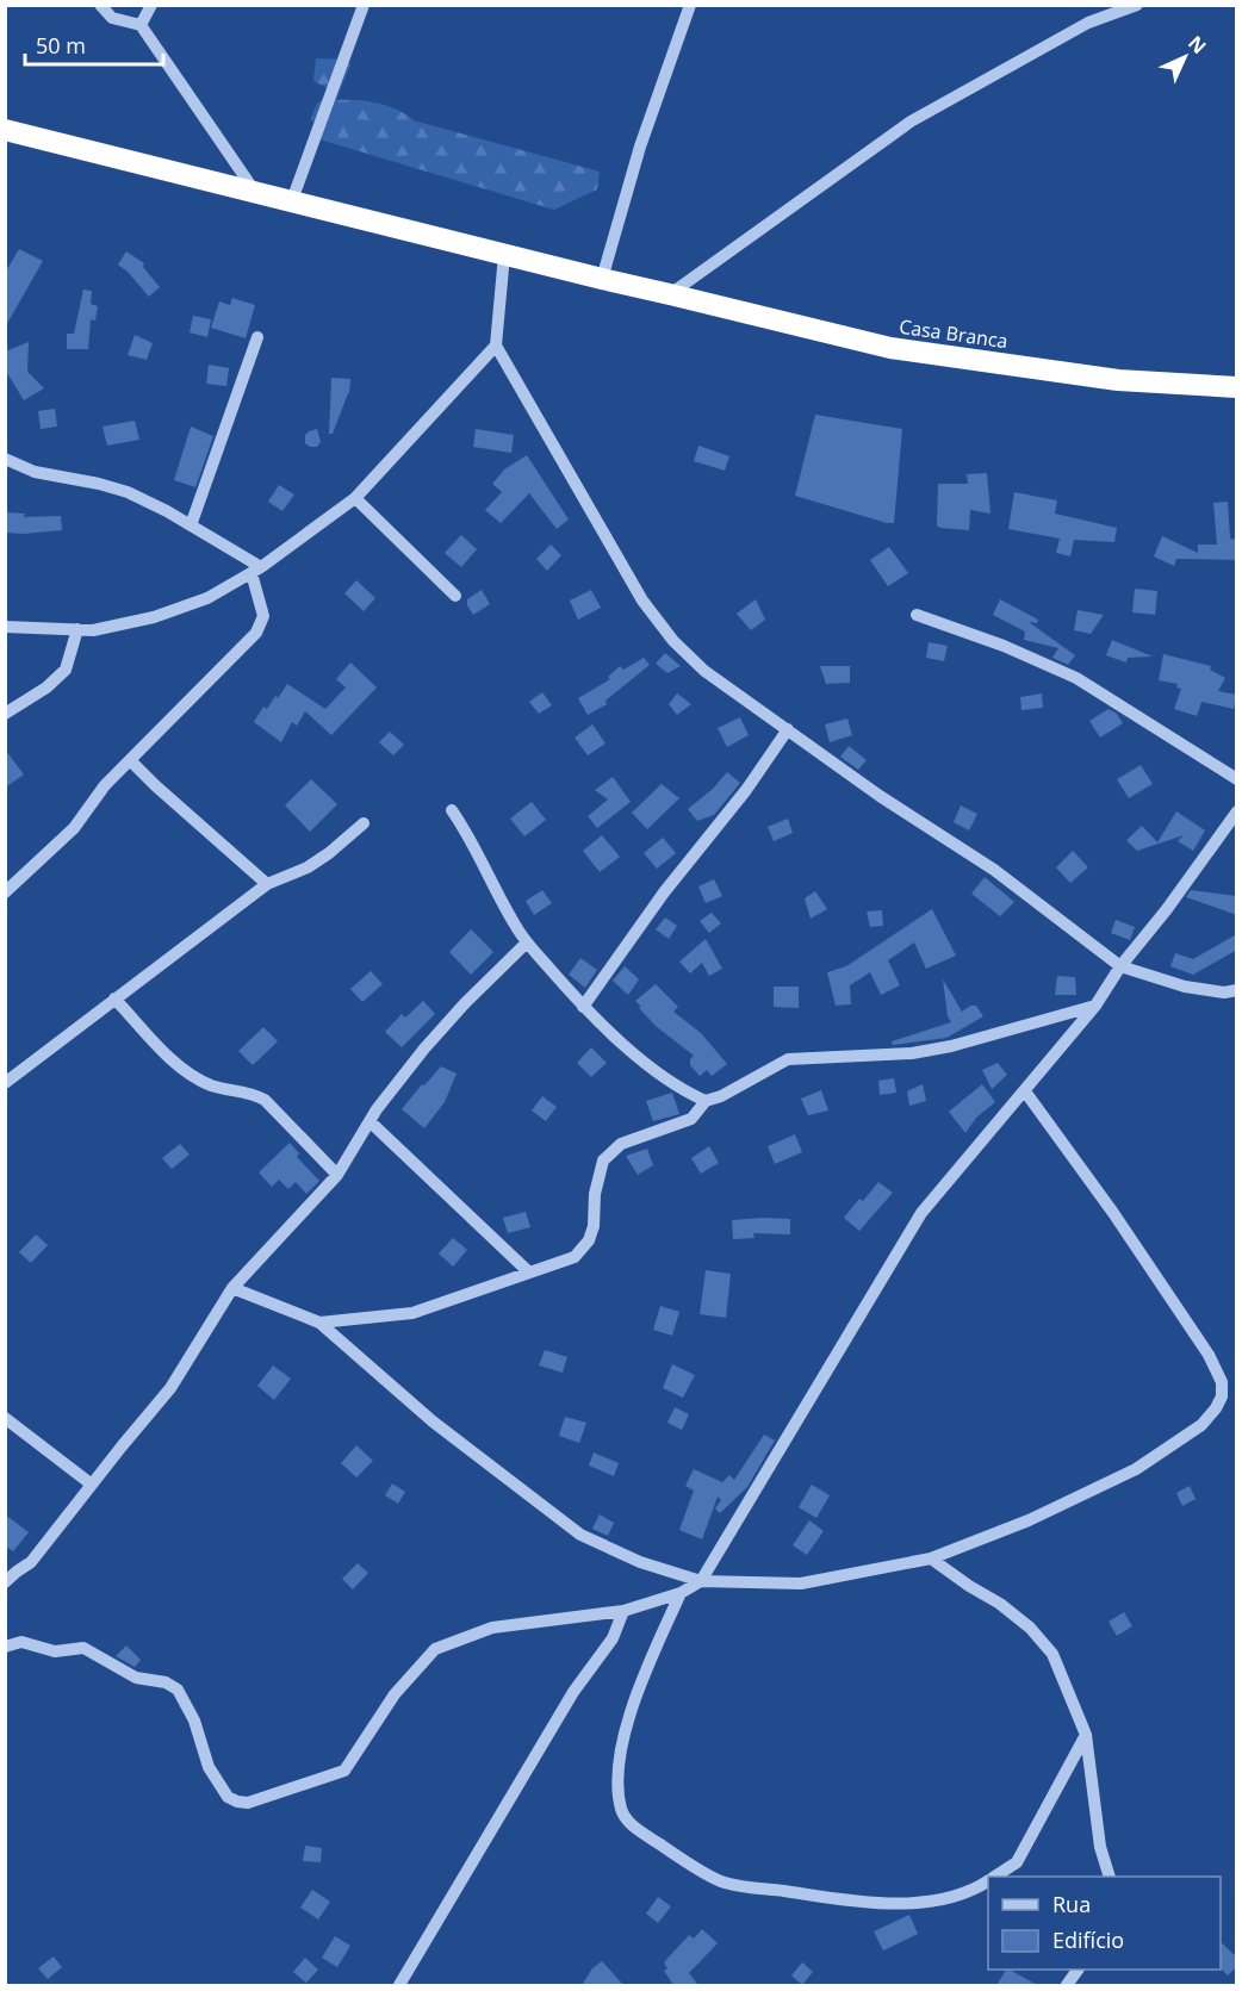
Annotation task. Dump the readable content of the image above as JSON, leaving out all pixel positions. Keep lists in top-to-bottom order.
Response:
{
  "streets": {
    "highway": ["Casa Branca"]
  },
  "legend": ["Rua", "Edifício"],
  "scale_bar": "50 m",
  "north": "top right"
}
